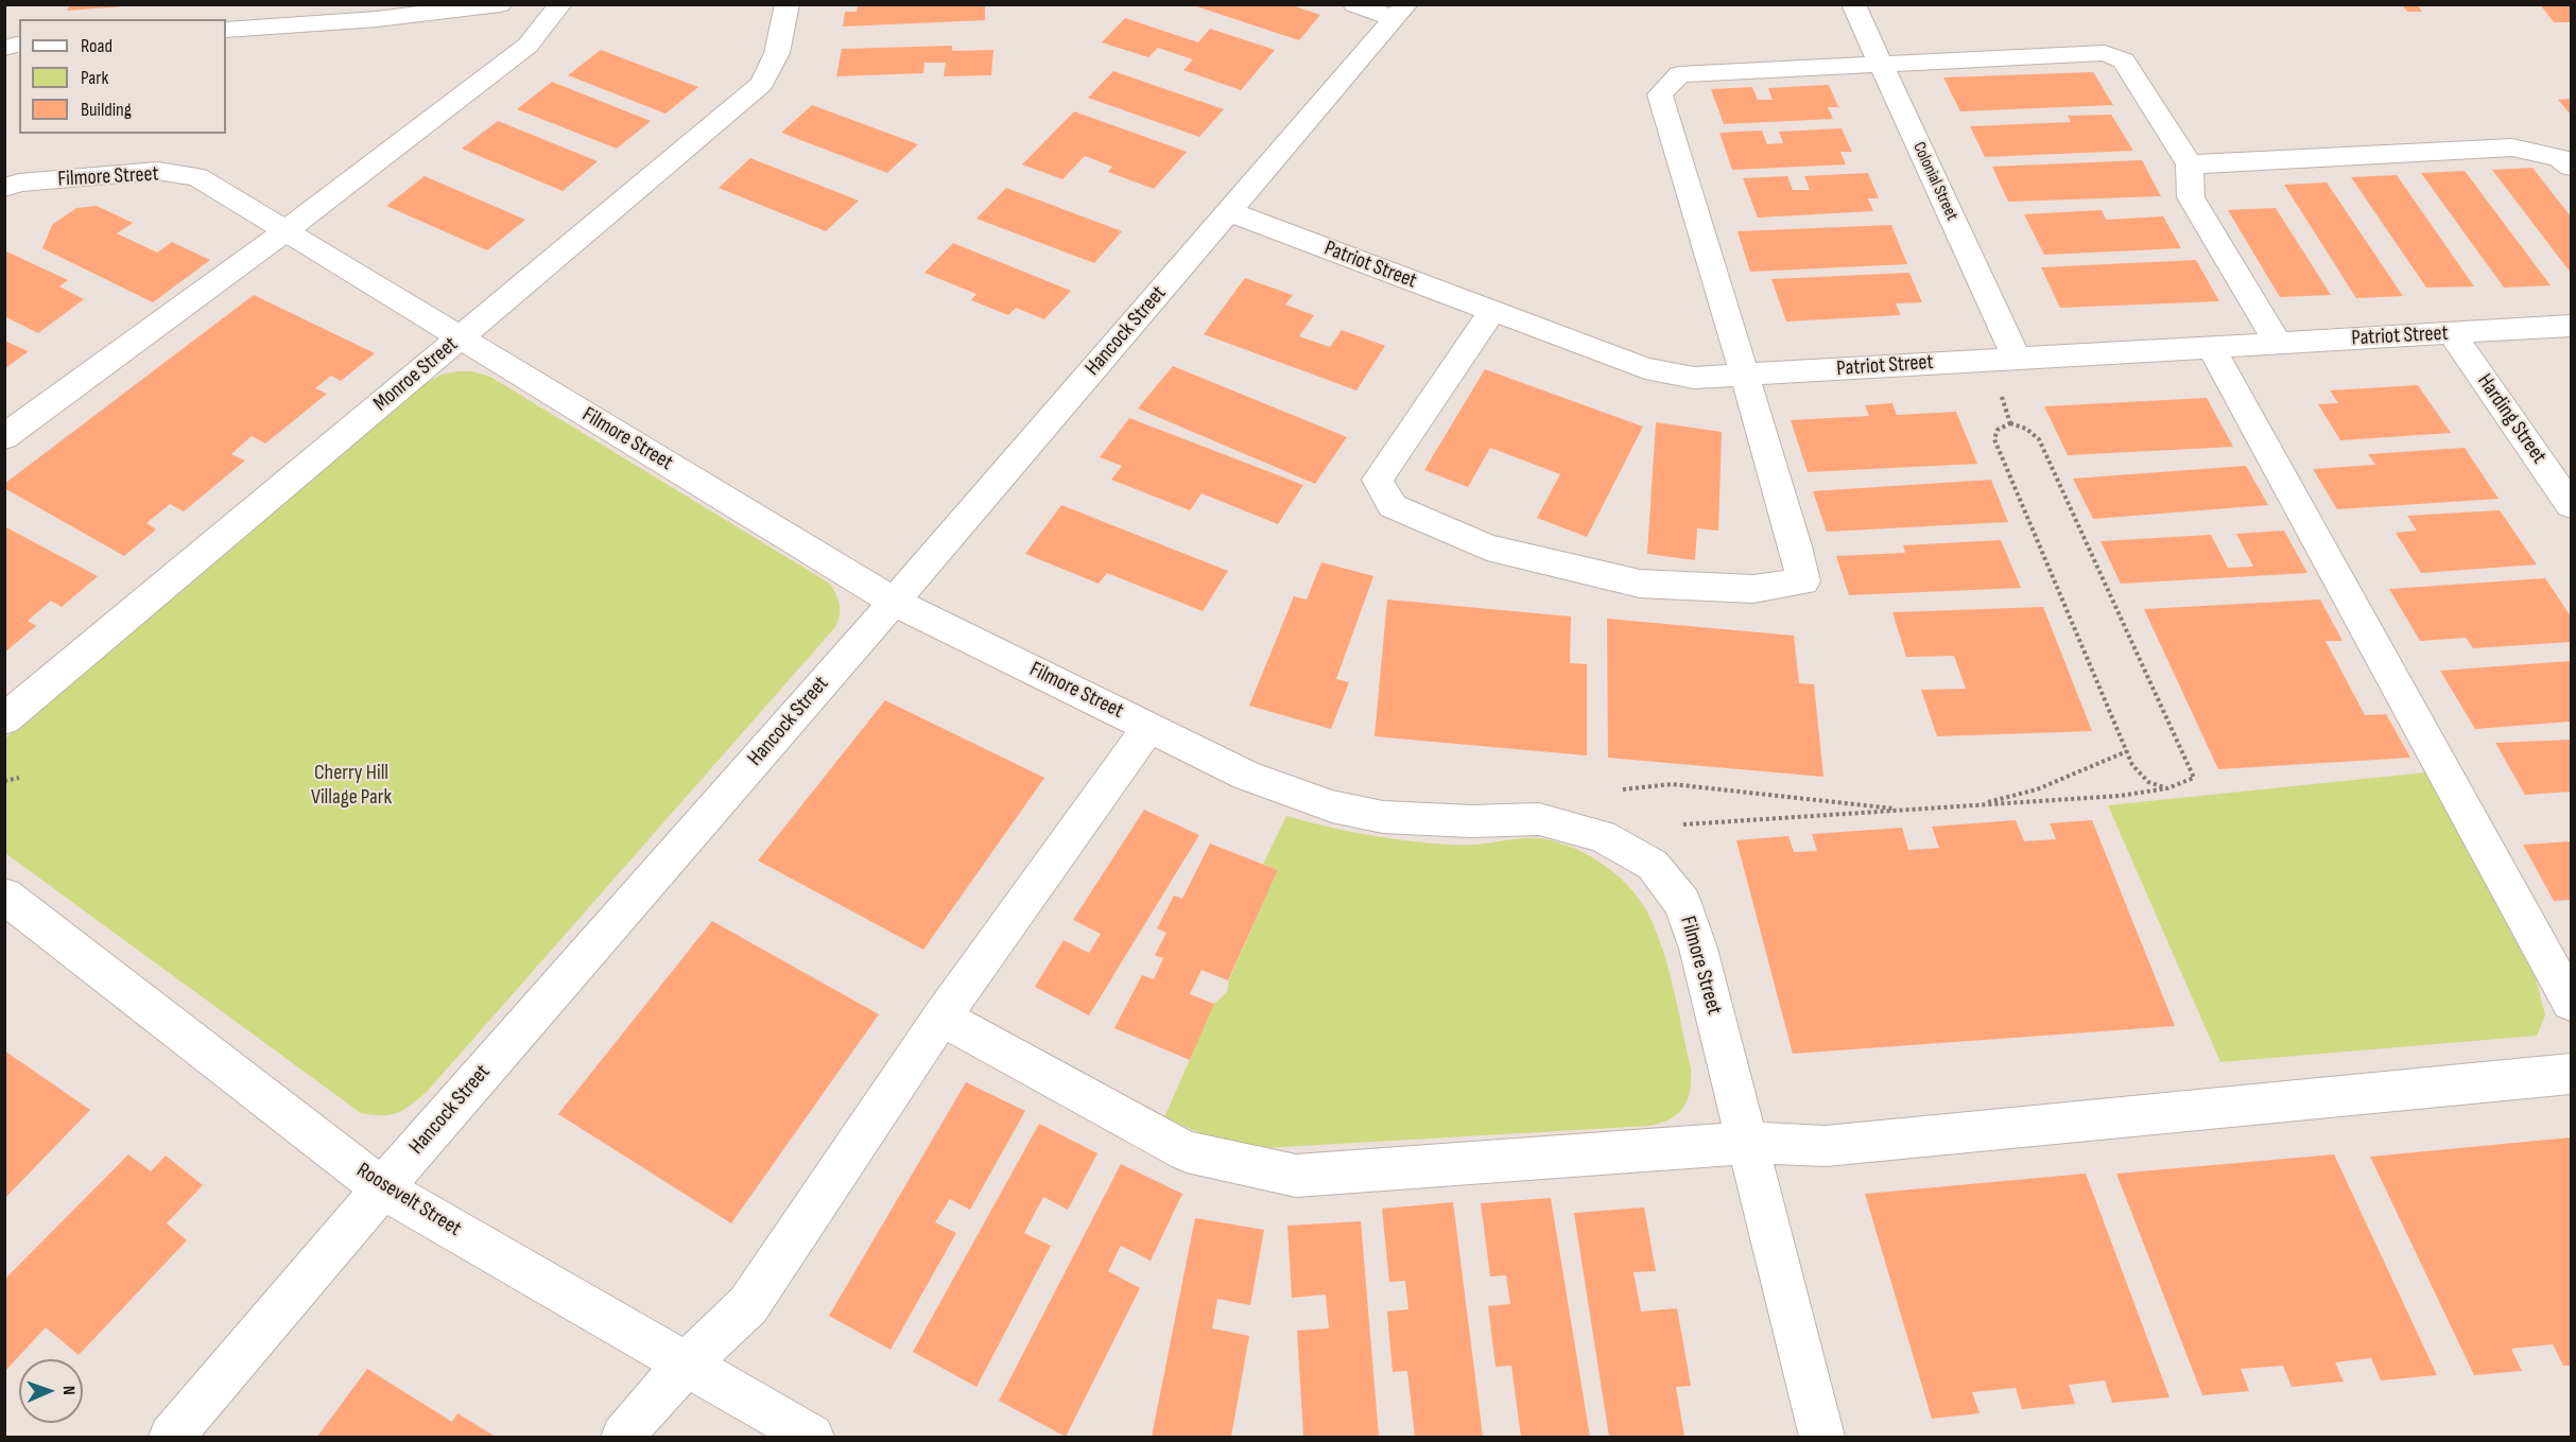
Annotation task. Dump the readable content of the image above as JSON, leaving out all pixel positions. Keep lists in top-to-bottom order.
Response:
{
  "streets": {
    "street": [
      "Filmore Street",
      "Colonial Street",
      "Patriot Street",
      "Hancock Street",
      "Monroe Street",
      "Harding Street",
      "Roosevelt Street"
    ]
  },
  "crossings": [
    ["Filmore Street", "Hancock Street"],
    ["Filmore Street", "Monroe Street"],
    ["Colonial Street", "Patriot Street"],
    ["Patriot Street", "Hancock Street"],
    ["Patriot Street", "Harding Street"],
    ["Hancock Street", "Roosevelt Street"]
  ],
  "parks": ["Cherry Hill Village Park"],
  "legend": ["Road", "Park", "Building"],
  "north": "right"
}
